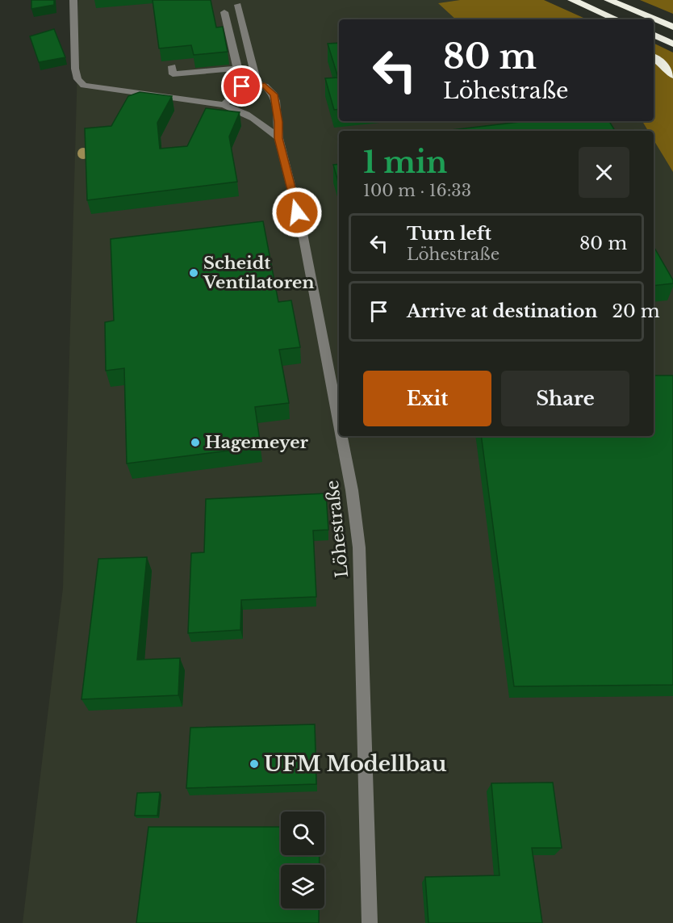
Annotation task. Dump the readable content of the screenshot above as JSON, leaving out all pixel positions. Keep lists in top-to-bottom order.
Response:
{
  "streets": {
    "street": ["Löhestraße"]
  },
  "places": ["Scheidt Ventilatoren", "Hagemeyer", "UFM Modellbau"],
  "page": {
    "turn": ["80 m", "Löhestraße"],
    "heading": ["1 min", "100 m · 16:33"],
    "list": [
      {
        "name": "Turn left",
        "note": "Löhestraße",
        "value": "80 m"
      },
      {
        "name": "Arrive at destination",
        "value": "20 m"
      }
    ],
    "buttons": ["Exit", "Share"]
  }
}
